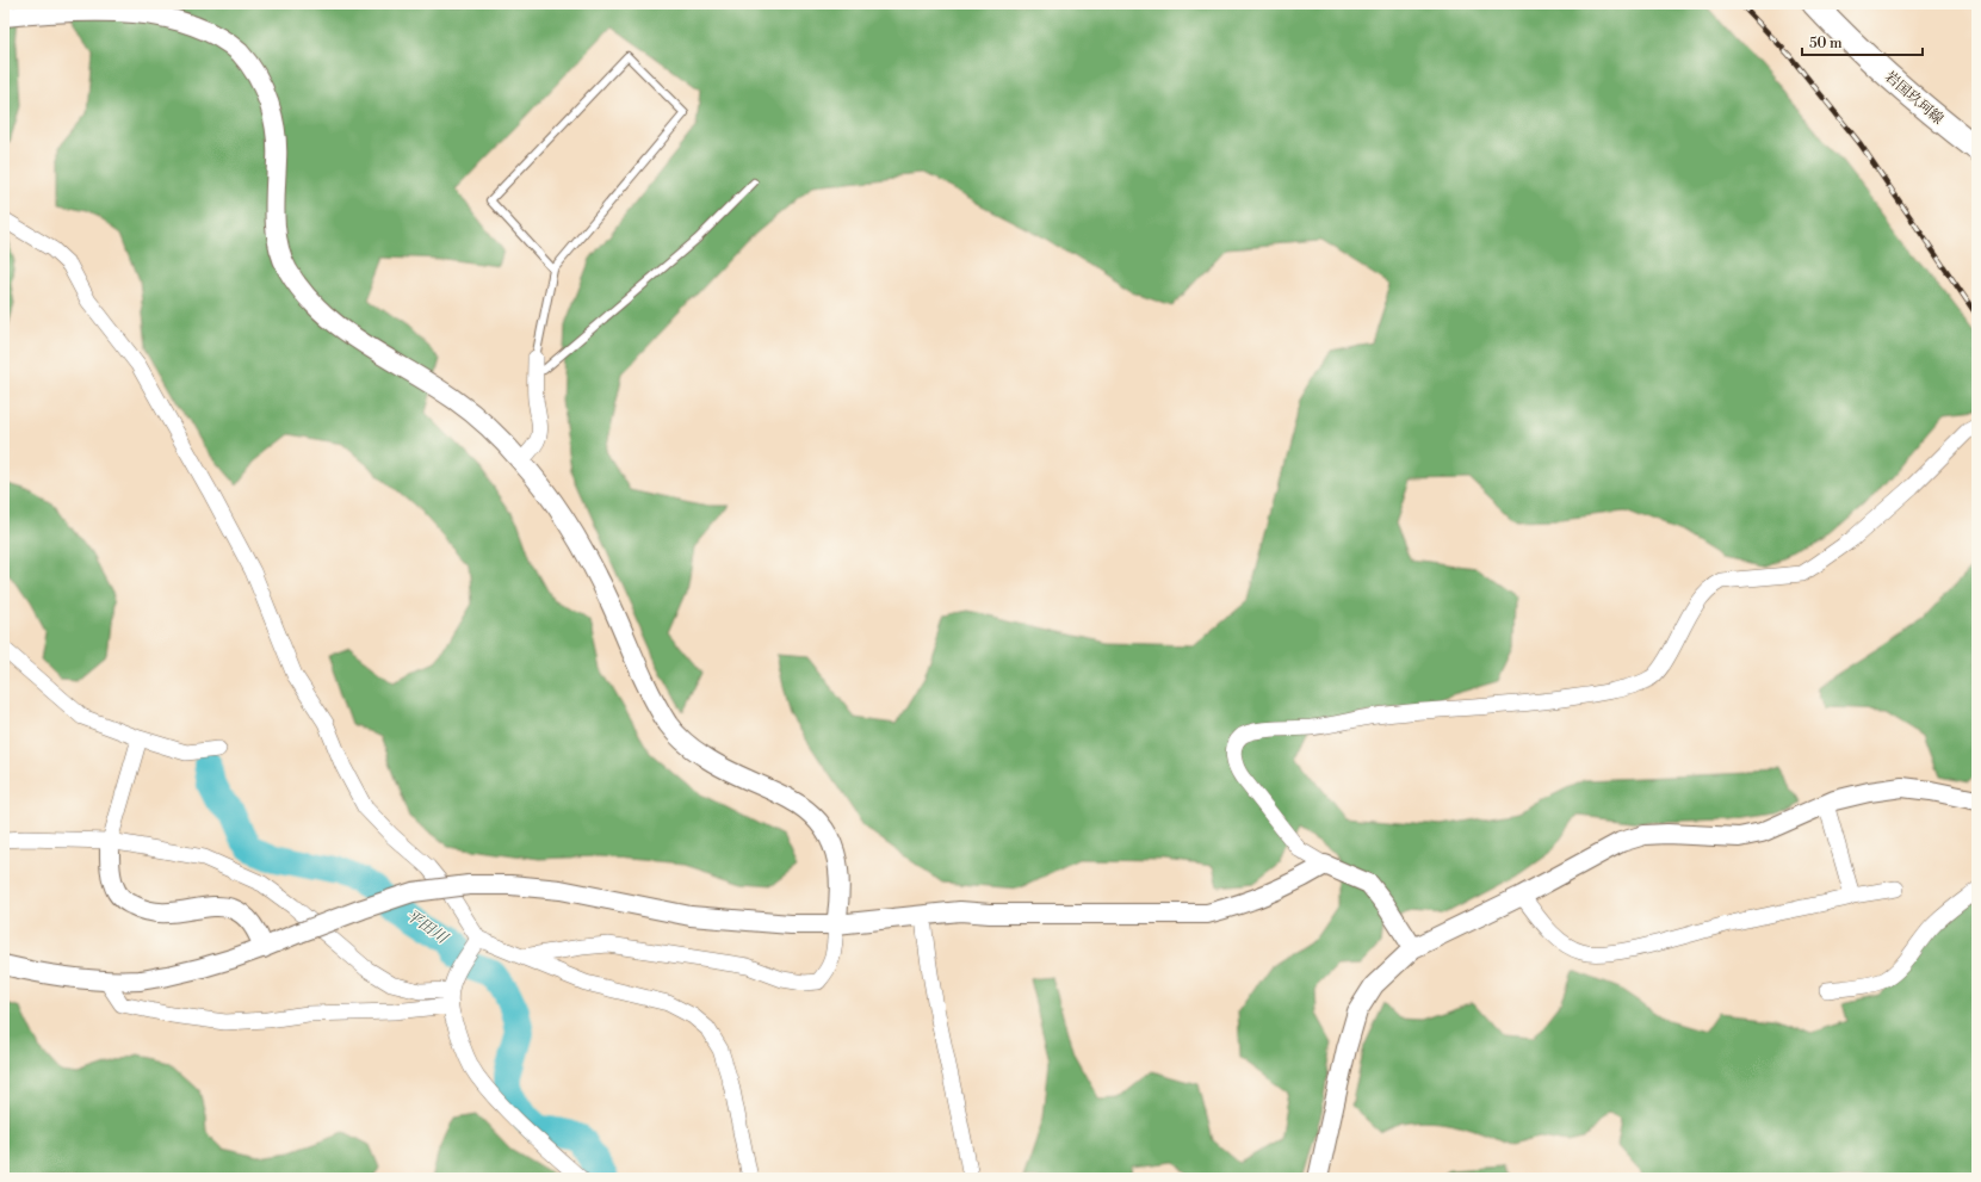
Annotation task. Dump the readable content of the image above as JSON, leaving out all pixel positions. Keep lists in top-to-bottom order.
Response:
{
  "streets": {
    "main road": ["岩国玖珂線"]
  },
  "water": ["平田川"],
  "scale_bar": "50 m"
}
